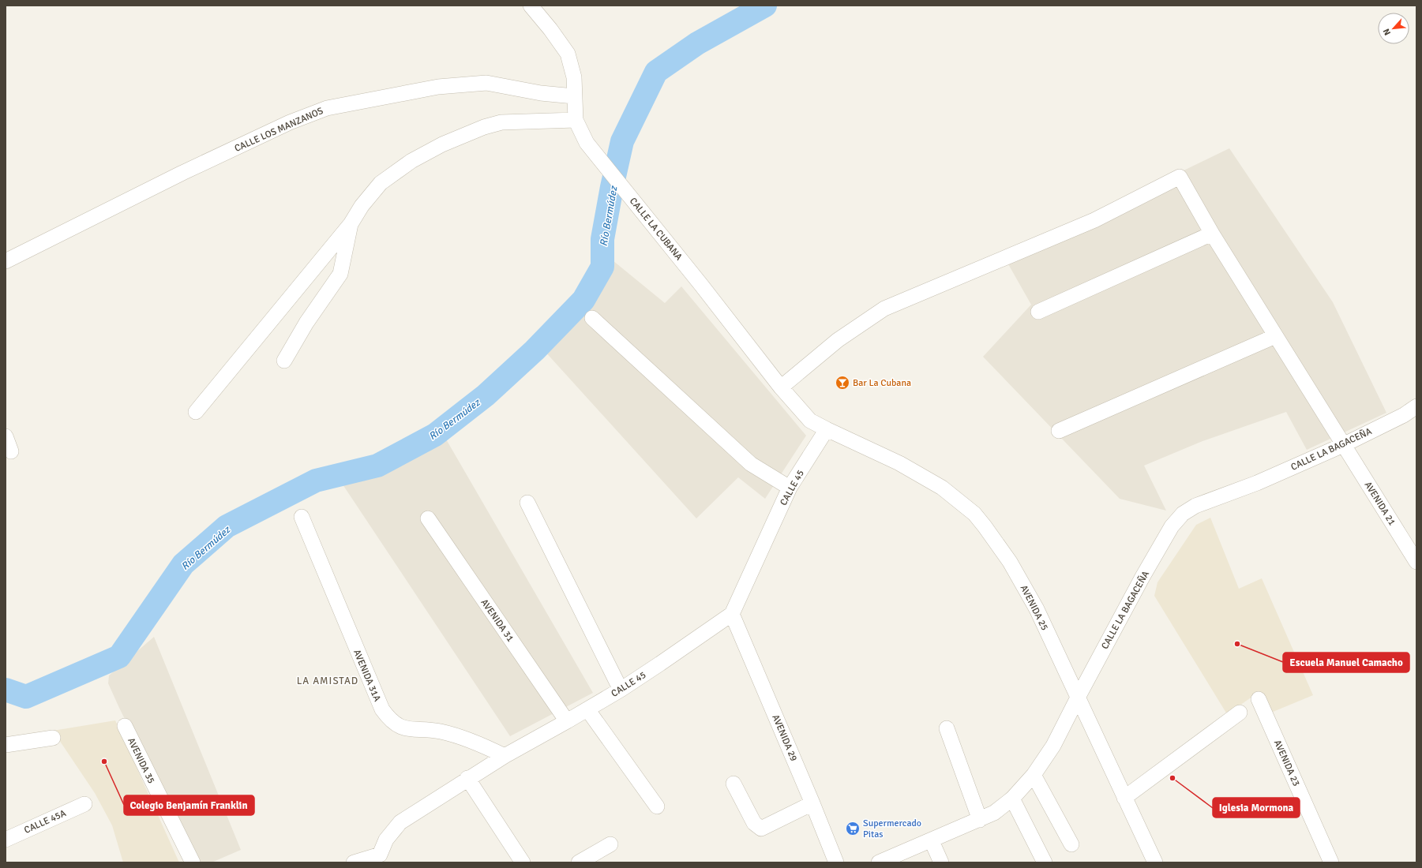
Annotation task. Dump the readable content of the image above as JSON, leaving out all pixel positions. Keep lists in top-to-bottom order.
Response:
{
  "streets": {
    "street": [
      "CALLE LOS MANZANOS",
      "CALLE LA CUBANA",
      "CALLE LA BAGACEÑA",
      "CALLE 45",
      "AVENIDA 21",
      "AVENIDA 25",
      "AVENIDA 31",
      "AVENIDA 31A",
      "AVENIDA 29",
      "AVENIDA 35",
      "AVENIDA 23",
      "CALLE 45A"
    ]
  },
  "crossings": [
    ["CALLE LOS MANZANOS", "CALLE LA CUBANA"],
    ["CALLE LA CUBANA", "CALLE 45"],
    ["CALLE LA CUBANA", "AVENIDA 21"],
    ["CALLE LA CUBANA", "AVENIDA 25"],
    ["CALLE LA BAGACEÑA", "AVENIDA 21"],
    ["CALLE LA BAGACEÑA", "AVENIDA 25"],
    ["CALLE 45", "AVENIDA 25"],
    ["CALLE 45", "AVENIDA 31"],
    ["CALLE 45", "AVENIDA 31A"],
    ["CALLE 45", "AVENIDA 29"]
  ],
  "districts": ["LA AMISTAD"],
  "water": ["Río Bermúdez"],
  "places": {
    "bar": ["Bar La Cubana"],
    "other": ["Escuela Manuel Camacho", "Colegio Benjamín Franklin", "Iglesia Mormona"],
    "supermarket": ["Supermercado Pitas"]
  },
  "north": "bottom left"
}
